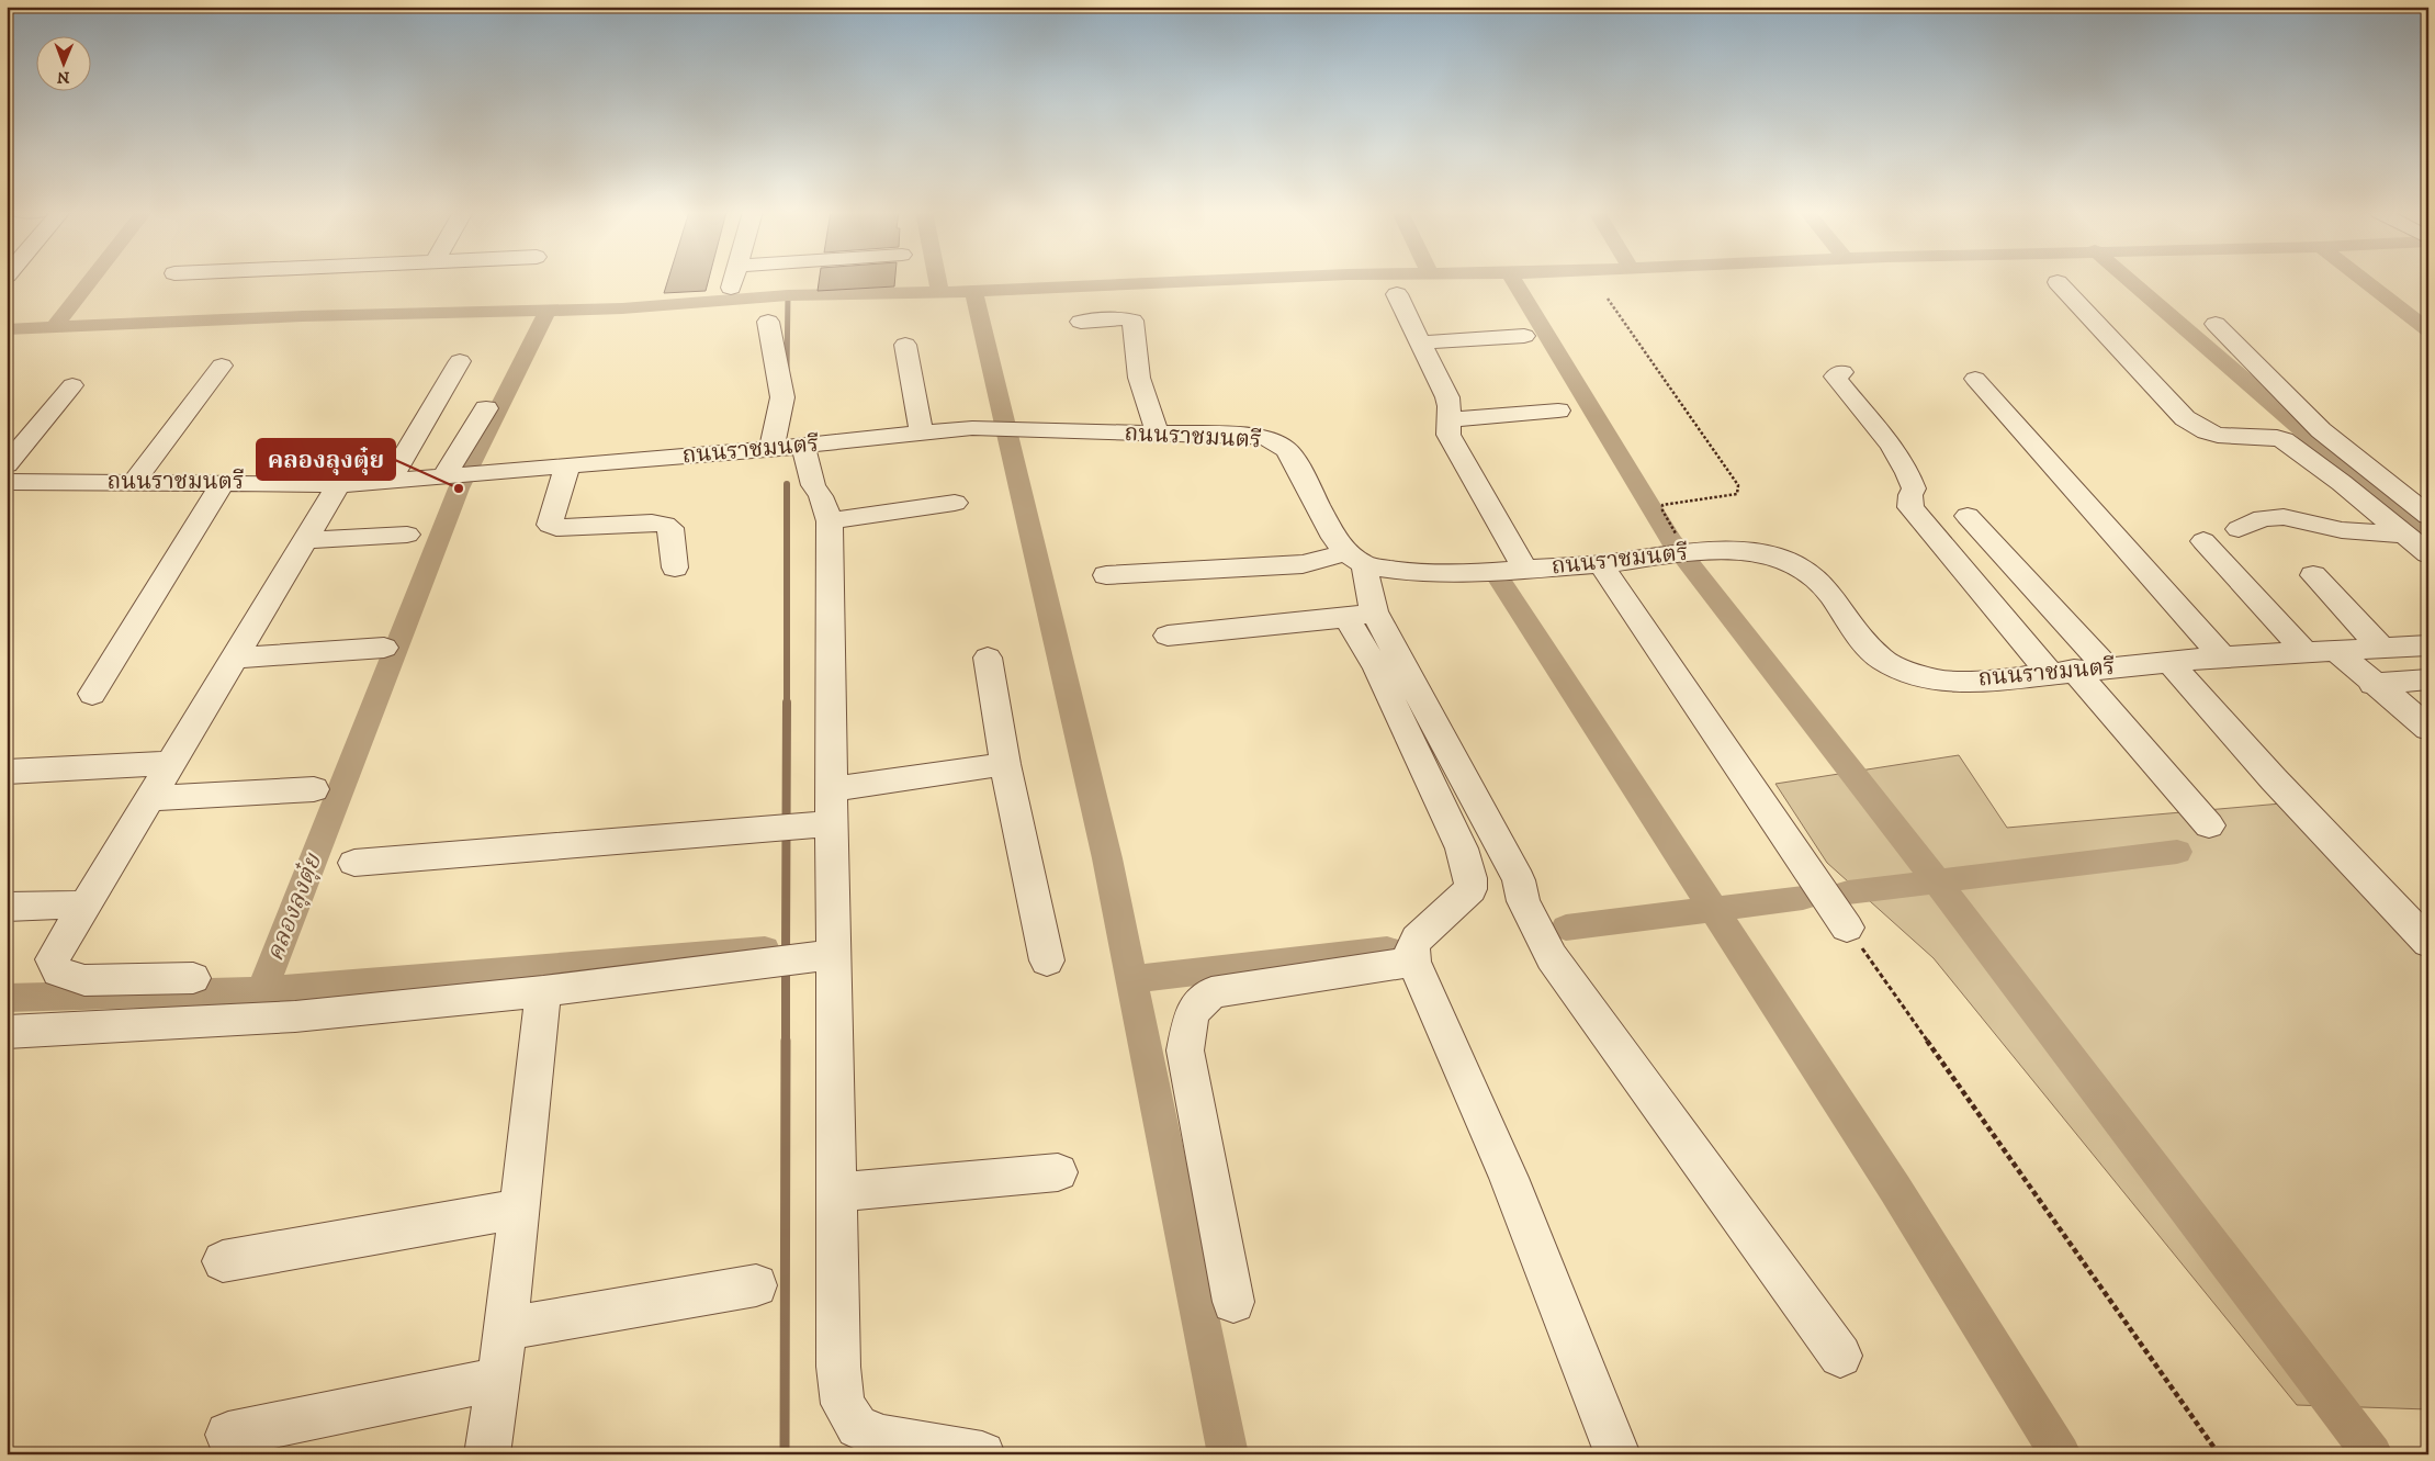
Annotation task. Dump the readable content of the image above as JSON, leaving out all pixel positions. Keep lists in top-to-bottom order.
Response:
{
  "streets": {
    "street": ["ถนนราชมนตรี"]
  },
  "water": ["คลองลุงตุ๋ย"],
  "places": ["คลองลุงตุ๋ย"],
  "north": "bottom"
}
